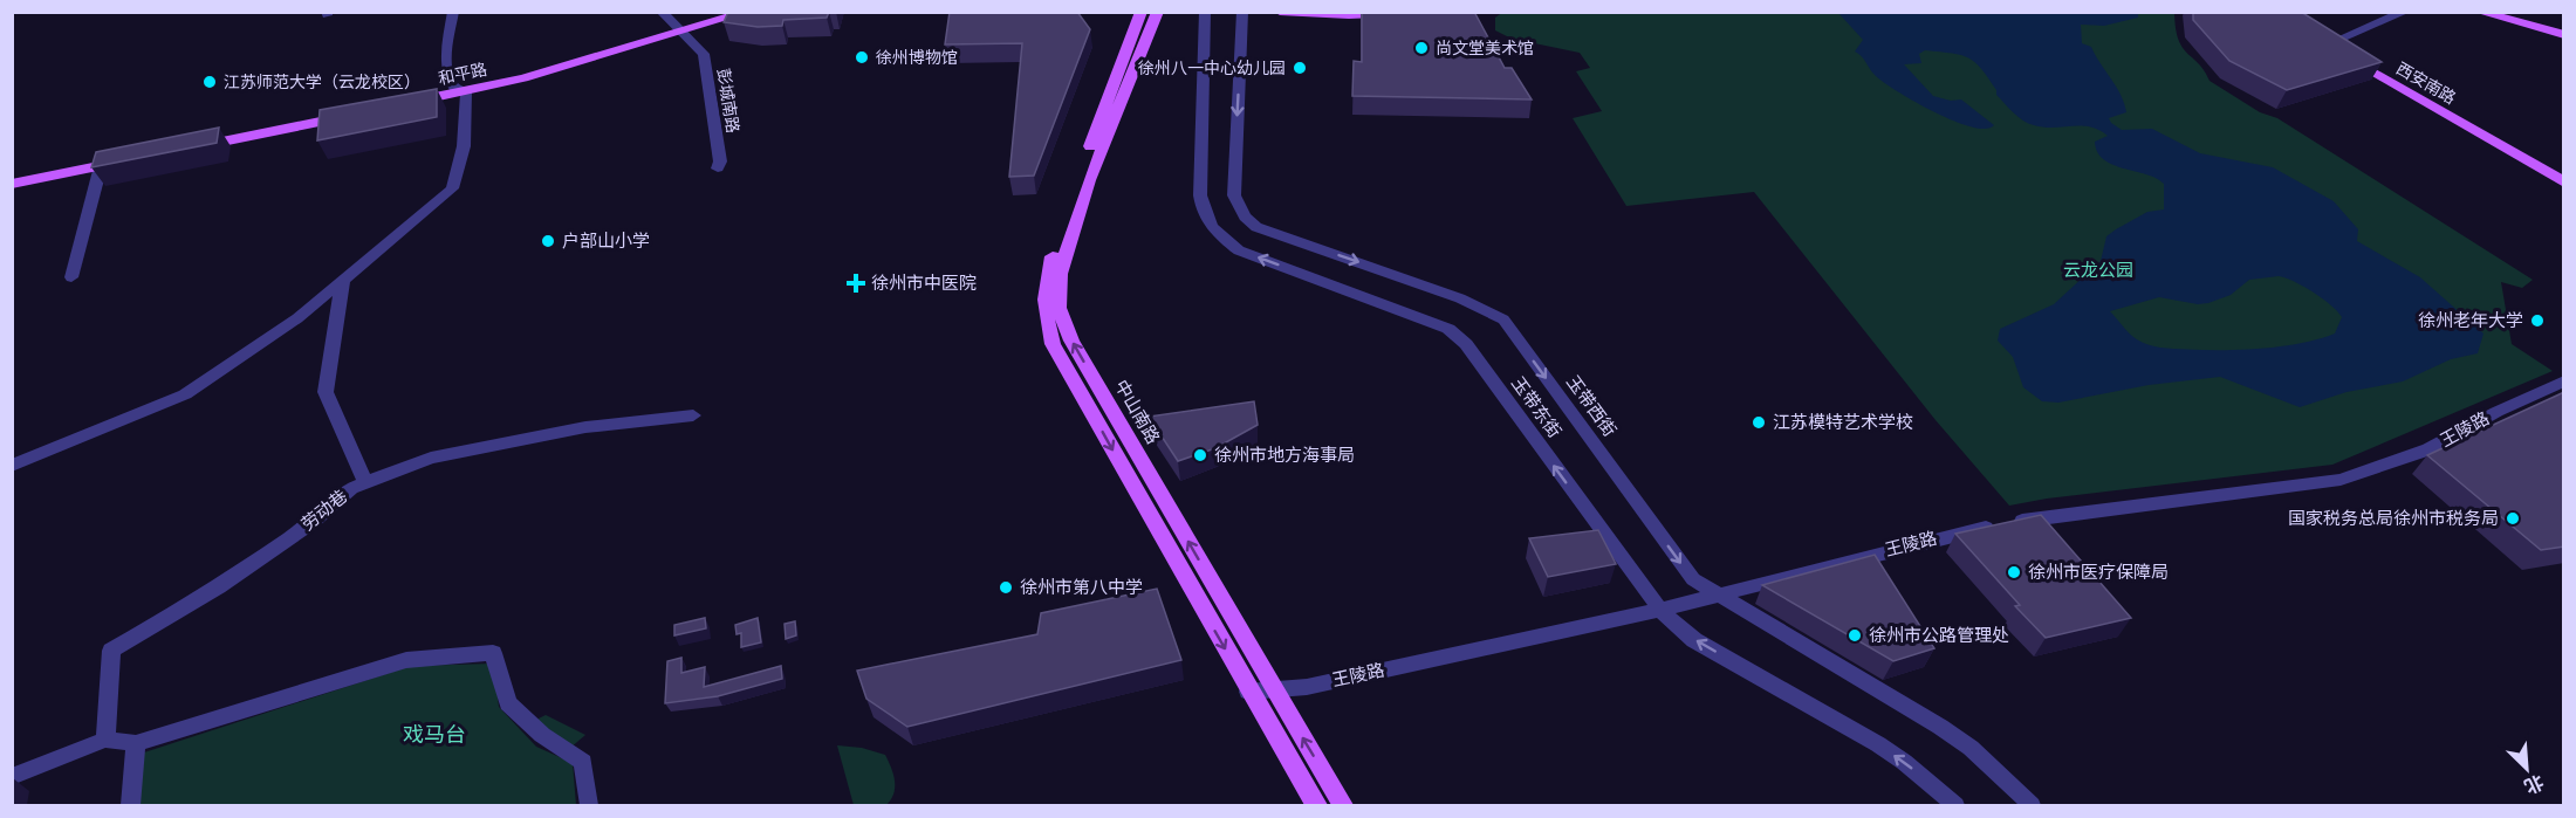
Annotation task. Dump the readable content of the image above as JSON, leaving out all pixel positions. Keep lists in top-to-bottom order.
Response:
{
  "streets": {
    "main road": ["和平路", "西安南路", "中山南路"],
    "street": [
      "彭城南路",
      "玉带西街",
      "玉带东街",
      "王陵路",
      "劳动巷"
    ]
  },
  "crossings": [
    ["和平路", "彭城南路"],
    ["玉带西街", "王陵路"],
    ["玉带东街", "王陵路"],
    ["中山南路", "王陵路"]
  ],
  "one_way": ["玉带西街", "玉带东街"],
  "parks": ["云龙公园", "戏马台"],
  "places": {
    "other": [
      "尚文堂美术馆",
      "徐州博物馆",
      "徐州八一中心幼儿园",
      "江苏师范大学（云龙校区）",
      "户部山小学",
      "徐州老年大学",
      "江苏模特艺术学校",
      "徐州市地方海事局",
      "国家税务总局徐州市税务局",
      "徐州市医疗保障局",
      "徐州市第八中学",
      "徐州市公路管理处"
    ],
    "health": ["徐州市中医院"]
  },
  "north": "bottom right"
}
